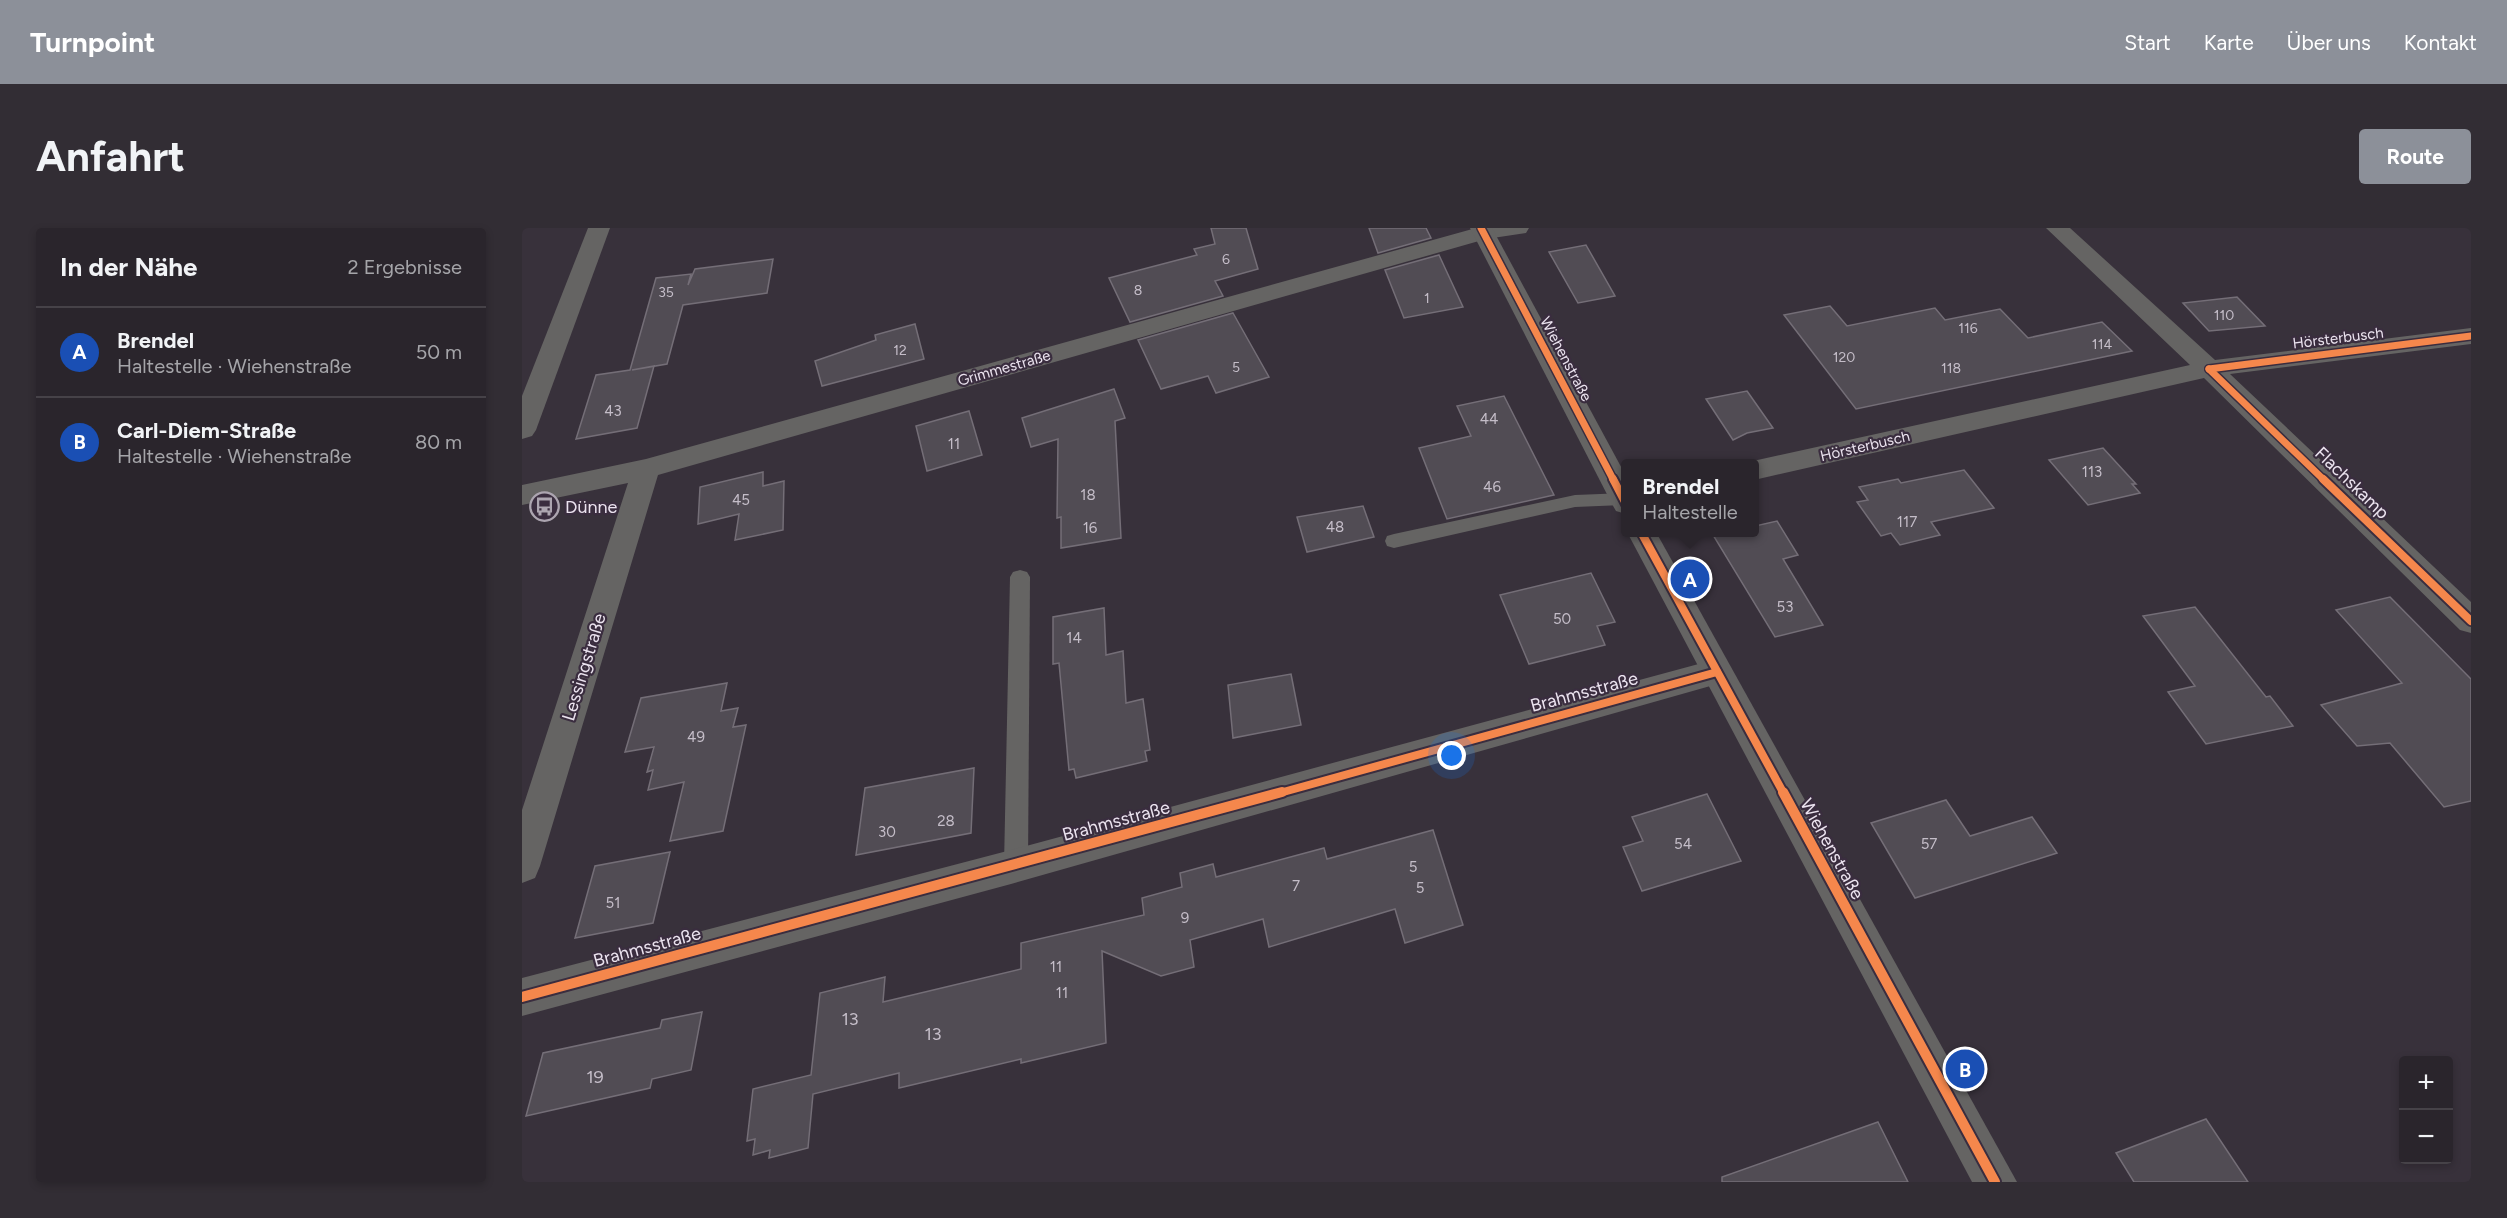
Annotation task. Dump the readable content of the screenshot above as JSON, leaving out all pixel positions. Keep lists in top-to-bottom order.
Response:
{
  "streets": {
    "street": [
      "Hörsterbusch",
      "Wiehenstraße",
      "Grimmestraße",
      "Flachskamp",
      "Lessingstraße",
      "Brahmsstraße"
    ]
  },
  "crossings": [
    ["Hörsterbusch", "Flachskamp"],
    ["Wiehenstraße", "Grimmestraße"],
    ["Wiehenstraße", "Brahmsstraße"],
    ["Grimmestraße", "Lessingstraße"]
  ],
  "places": {
    "bus stop": ["Dünne"]
  },
  "house_numbers": [
    "6",
    "8",
    "35",
    "1",
    "110",
    "116",
    "114",
    "12",
    "120",
    "5",
    "118",
    "43",
    "44",
    "11",
    "113",
    "46",
    "18",
    "45",
    "117",
    "48",
    "16",
    "53",
    "50",
    "14",
    "49",
    "28",
    "30",
    "54",
    "57",
    "5",
    "7",
    "5",
    "51",
    "9",
    "11",
    "11",
    "13",
    "13",
    "19"
  ],
  "page": {
    "header": "Turnpoint",
    "nav": [
      "Start",
      "Karte",
      "Über uns",
      "Kontakt"
    ],
    "buttons": "Route",
    "title": "Anfahrt",
    "heading": ["In der Nähe", "2 Ergebnisse"],
    "list": [
      {
        "mark": "A",
        "name": "Brendel",
        "note": "Haltestelle · Wiehenstraße",
        "value": "50 m"
      },
      {
        "mark": "B",
        "name": "Carl-Diem-Straße",
        "note": "Haltestelle · Wiehenstraße",
        "value": "80 m"
      }
    ],
    "popup": ["Brendel", "Haltestelle"],
    "pins": ["A", "B"],
    "map_buttons": ["+", "−"]
  }
}
